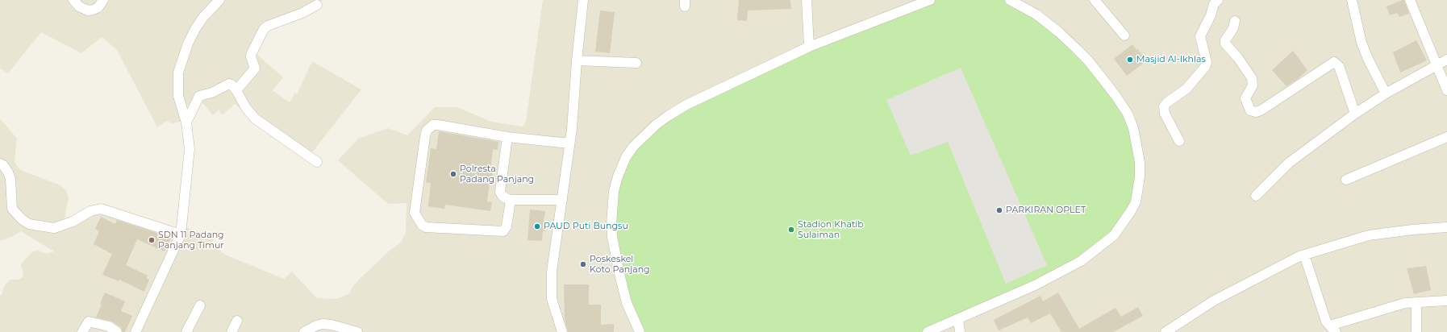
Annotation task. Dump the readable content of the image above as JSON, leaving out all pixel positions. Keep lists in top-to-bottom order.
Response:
{
  "places": [
    "Masjid Al-Ikhlas",
    "Polresta Padang Panjang",
    "PARKIRAN OPLET",
    "PAUD Puti Bungsu",
    "Stadion Khatib Sulaiman",
    "SDN 11 Padang Panjang Timur",
    "Poskeskel Koto Panjang"
  ]
}
